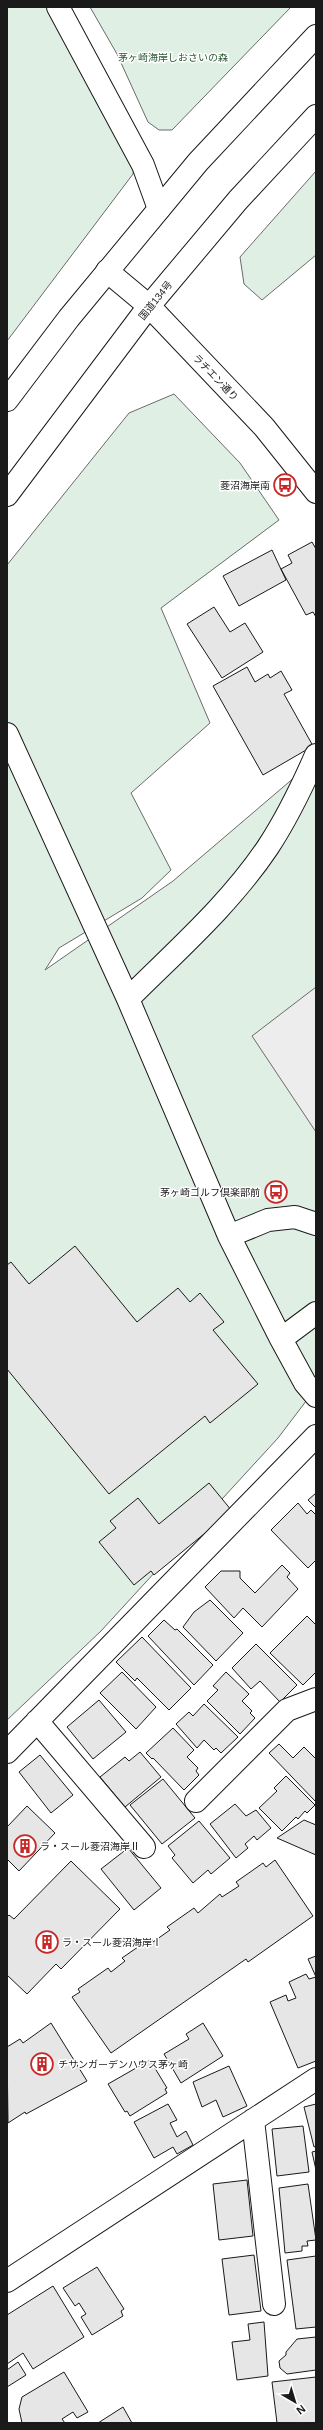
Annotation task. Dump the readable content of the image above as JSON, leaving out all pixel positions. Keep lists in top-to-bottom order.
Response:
{
  "streets": {
    "main road": ["国道134号", "ラチエン通り"]
  },
  "crossings": [
    ["国道134号", "ラチエン通り"]
  ],
  "parks": ["茅ヶ崎海岸しおさいの森"],
  "places": {
    "bus stop": ["菱沼海岸南", "茅ヶ崎ゴルフ倶楽部前"],
    "building": ["ラ・スール菱沼海岸Ⅱ", "ラ・スール菱沼海岸Ⅰ", "チサンガーデンハウス茅ヶ崎"]
  },
  "north": "bottom right"
}
